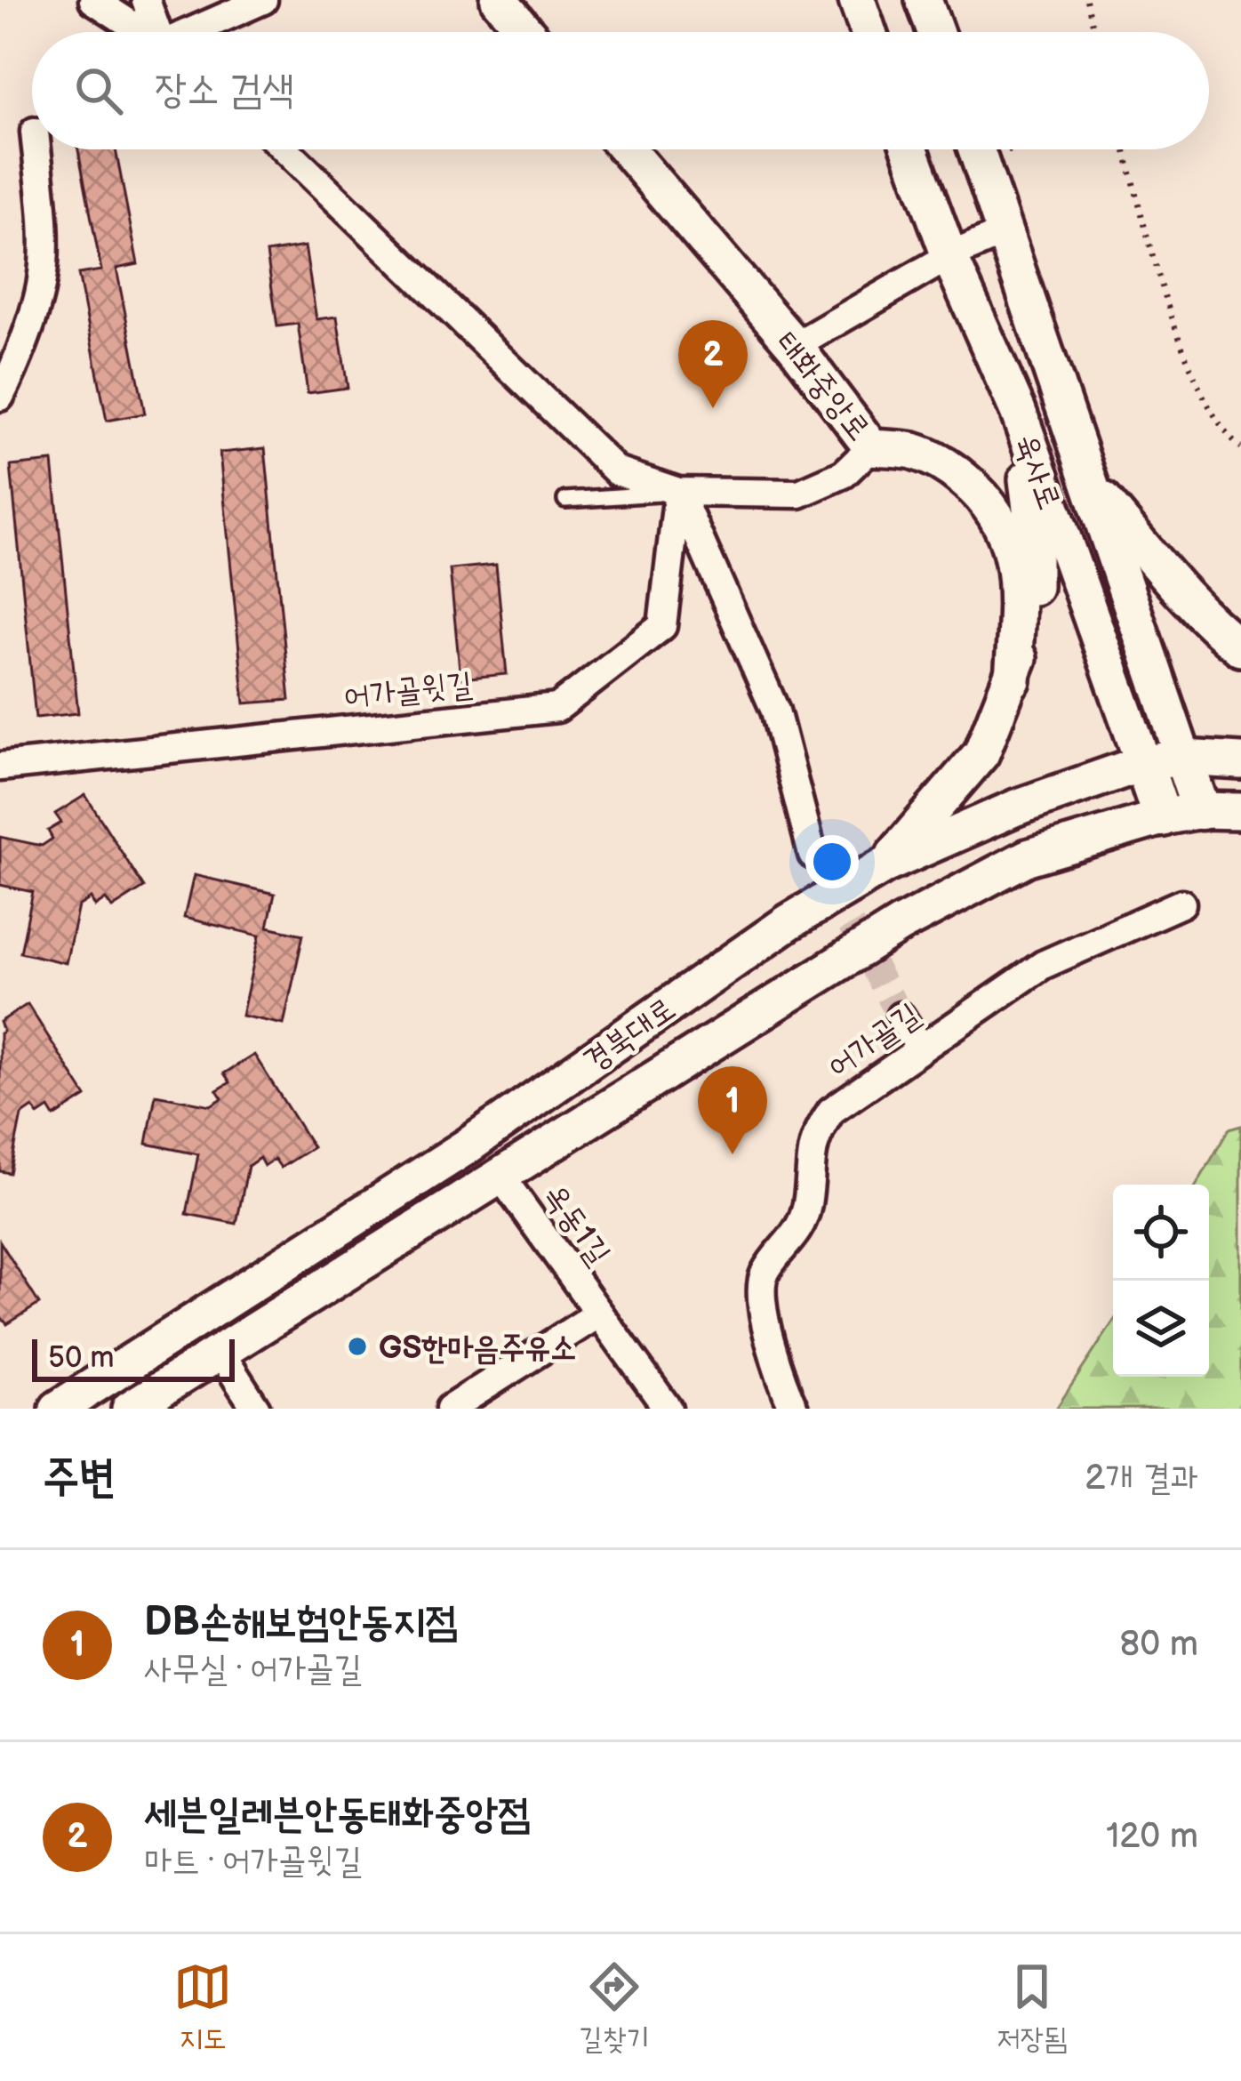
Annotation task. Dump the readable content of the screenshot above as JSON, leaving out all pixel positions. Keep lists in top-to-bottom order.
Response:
{
  "streets": {
    "main road": ["육사로"],
    "street": [
      "태화중앙로",
      "어가골윗길",
      "경북대로",
      "어가골길",
      "옥동1길"
    ]
  },
  "crossings": [
    ["육사로", "경북대로"],
    ["경북대로", "옥동1길"]
  ],
  "places": ["GS한마음주유소"],
  "scale_bar": "50 m",
  "page": {
    "search": "장소 검색",
    "pins": ["2", "1"],
    "scale": "50 m",
    "heading": ["주변", "2개 결과"],
    "list": [
      {
        "mark": "1",
        "name": "DB손해보험안동지점",
        "note": "사무실 · 어가골길",
        "value": "80 m"
      },
      {
        "mark": "2",
        "name": "세븐일레븐안동태화중앙점",
        "note": "마트 · 어가골윗길",
        "value": "120 m"
      }
    ],
    "nav": ["지도", "길찾기", "저장됨"]
  }
}
